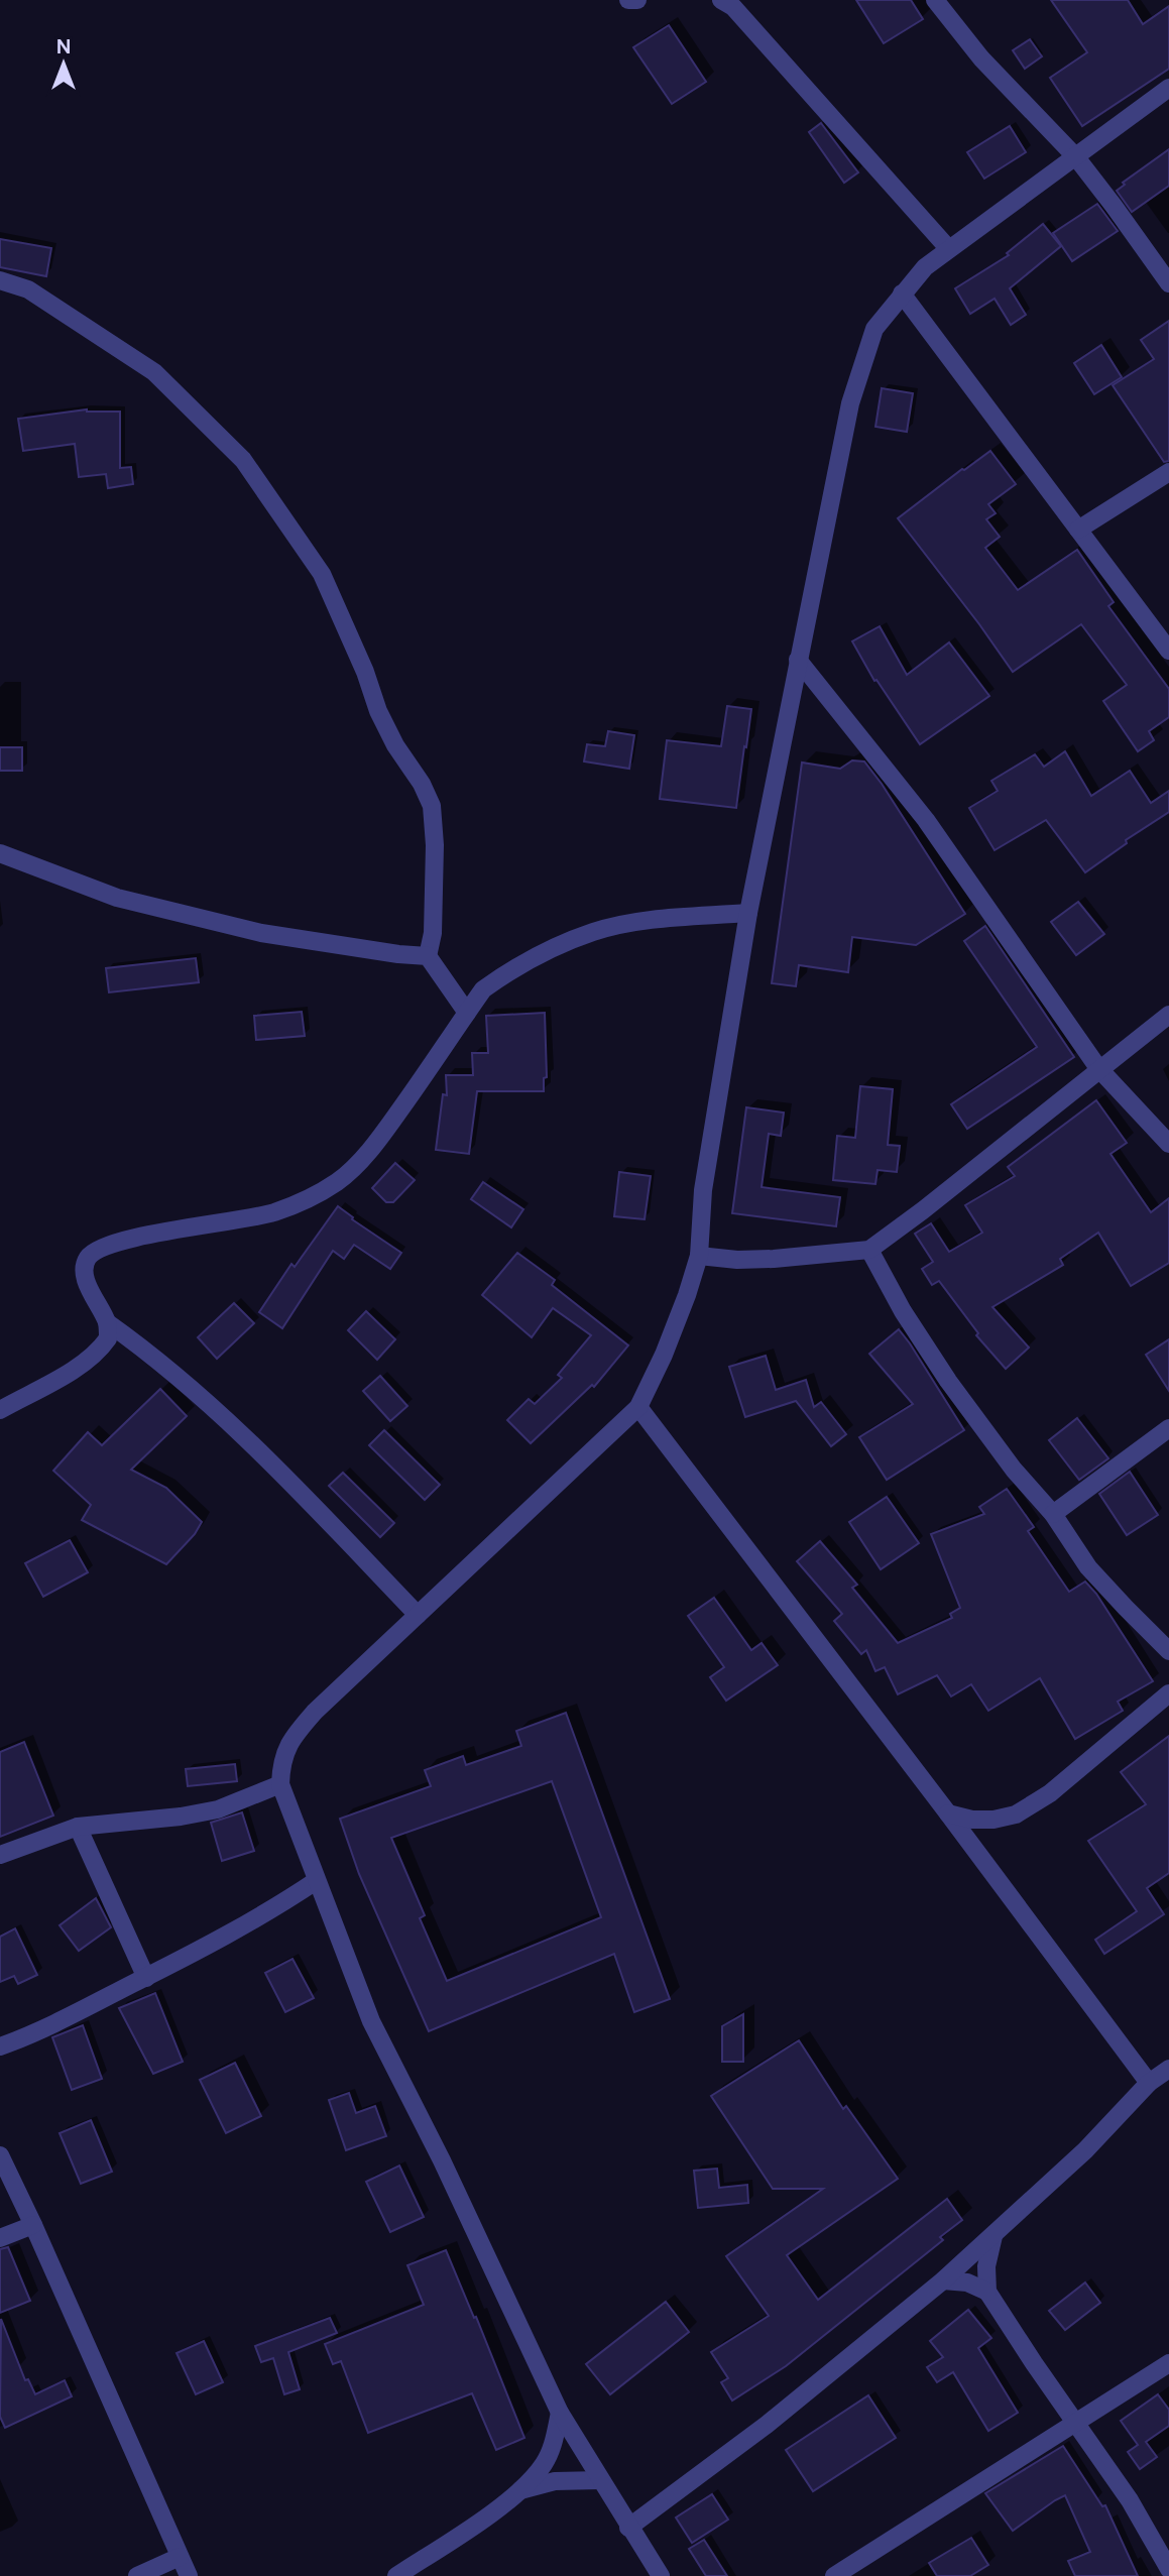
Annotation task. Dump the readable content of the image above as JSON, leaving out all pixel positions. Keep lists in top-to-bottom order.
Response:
{
  "north": "top"
}
